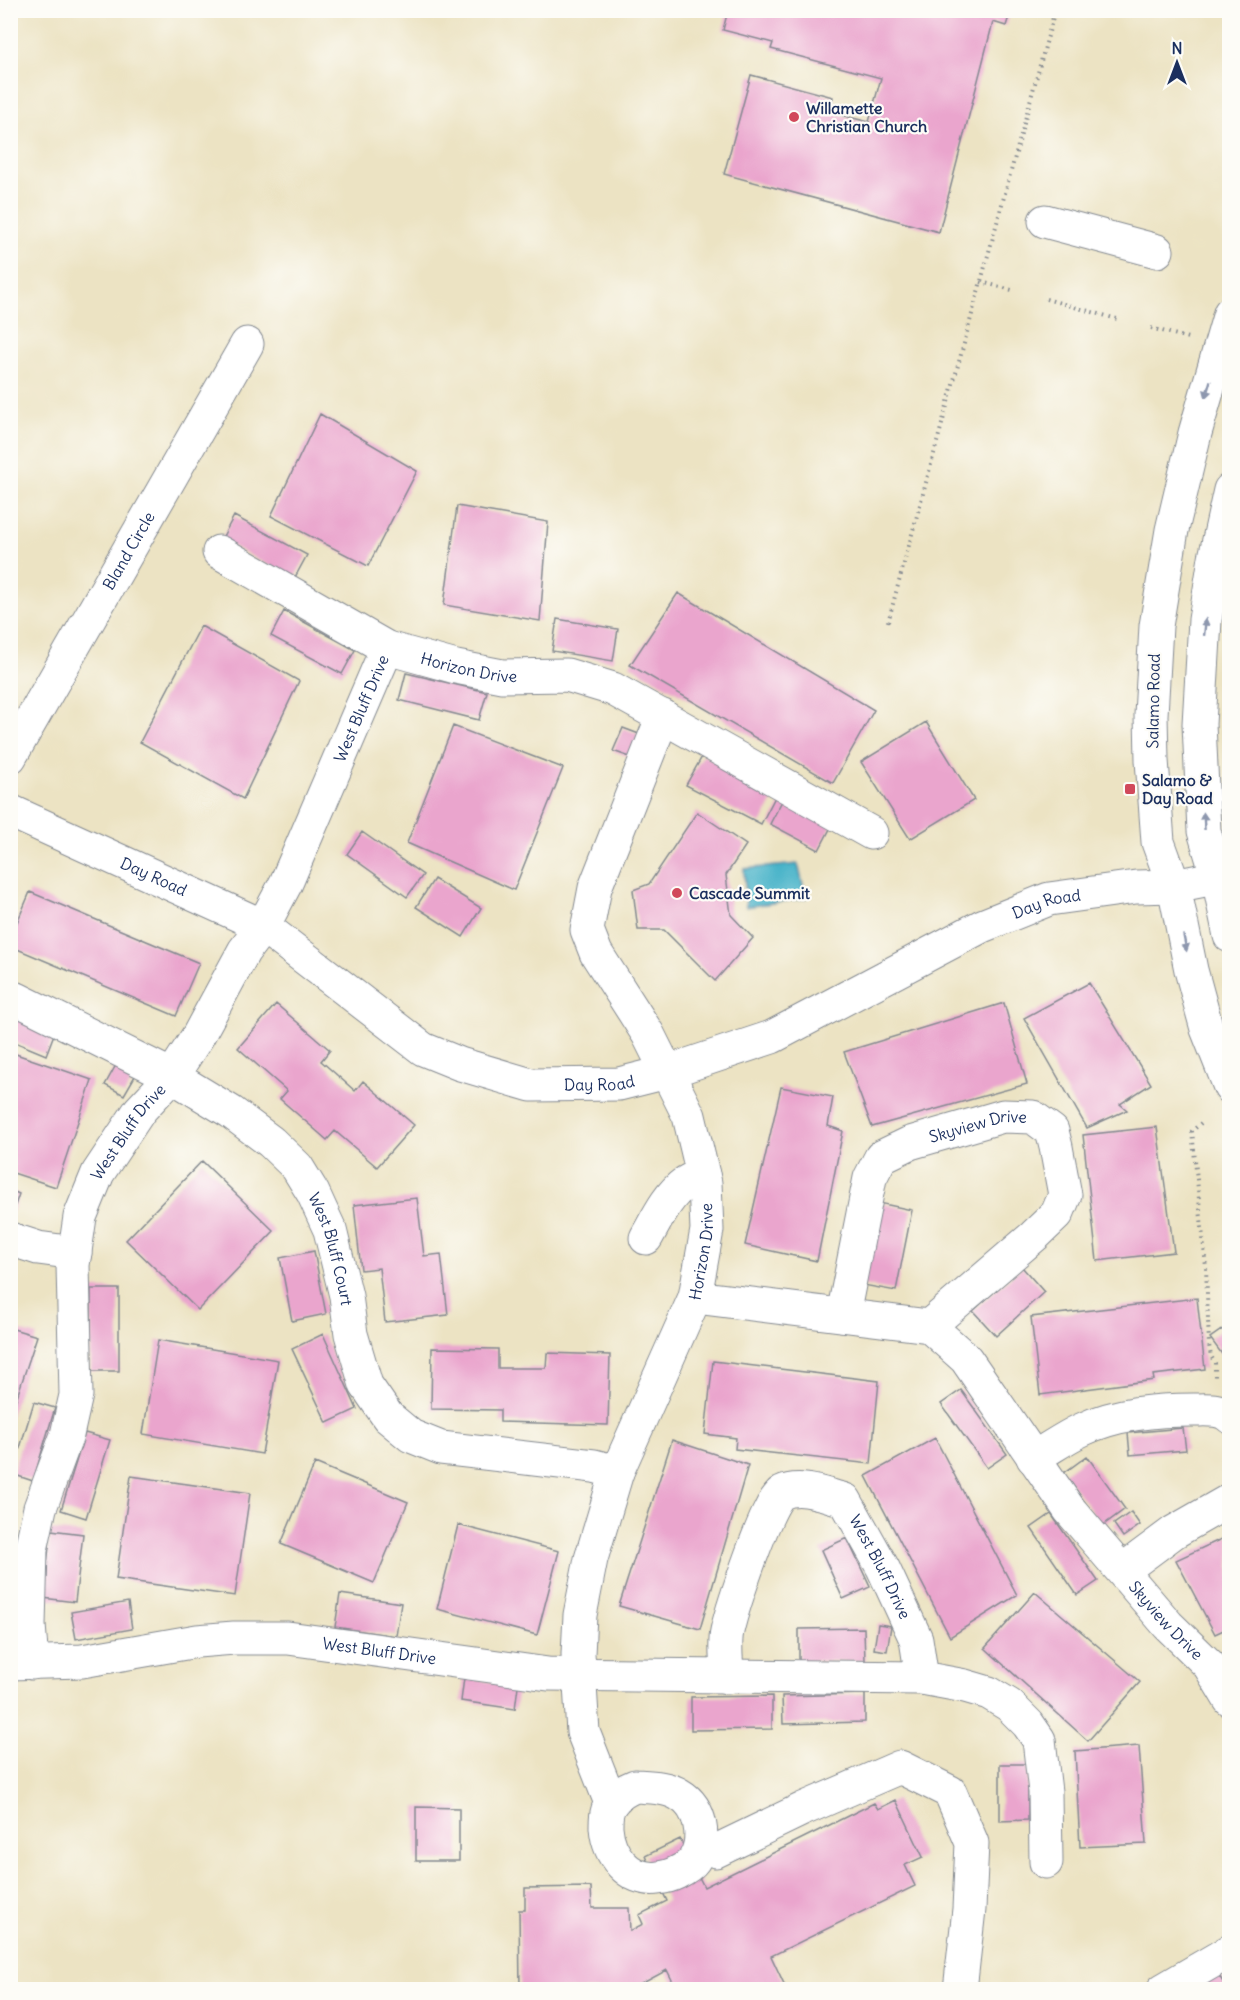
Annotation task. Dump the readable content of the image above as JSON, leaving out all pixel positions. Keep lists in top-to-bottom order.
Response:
{
  "streets": {
    "street": [
      "Bland Circle",
      "Horizon Drive",
      "Salamo Road",
      "West Bluff Drive",
      "Day Road",
      "Skyview Drive",
      "West Bluff Court"
    ]
  },
  "crossings": [
    ["Horizon Drive", "West Bluff Drive"],
    ["Horizon Drive", "Day Road"],
    ["Horizon Drive", "West Bluff Court"],
    ["Salamo Road", "Day Road"],
    ["West Bluff Drive", "Day Road"],
    ["West Bluff Drive", "West Bluff Court"]
  ],
  "places": {
    "other": ["Willamette Christian Church", "Cascade Summit"],
    "transit": ["Salamo & Day Road"]
  },
  "north": "top"
}
